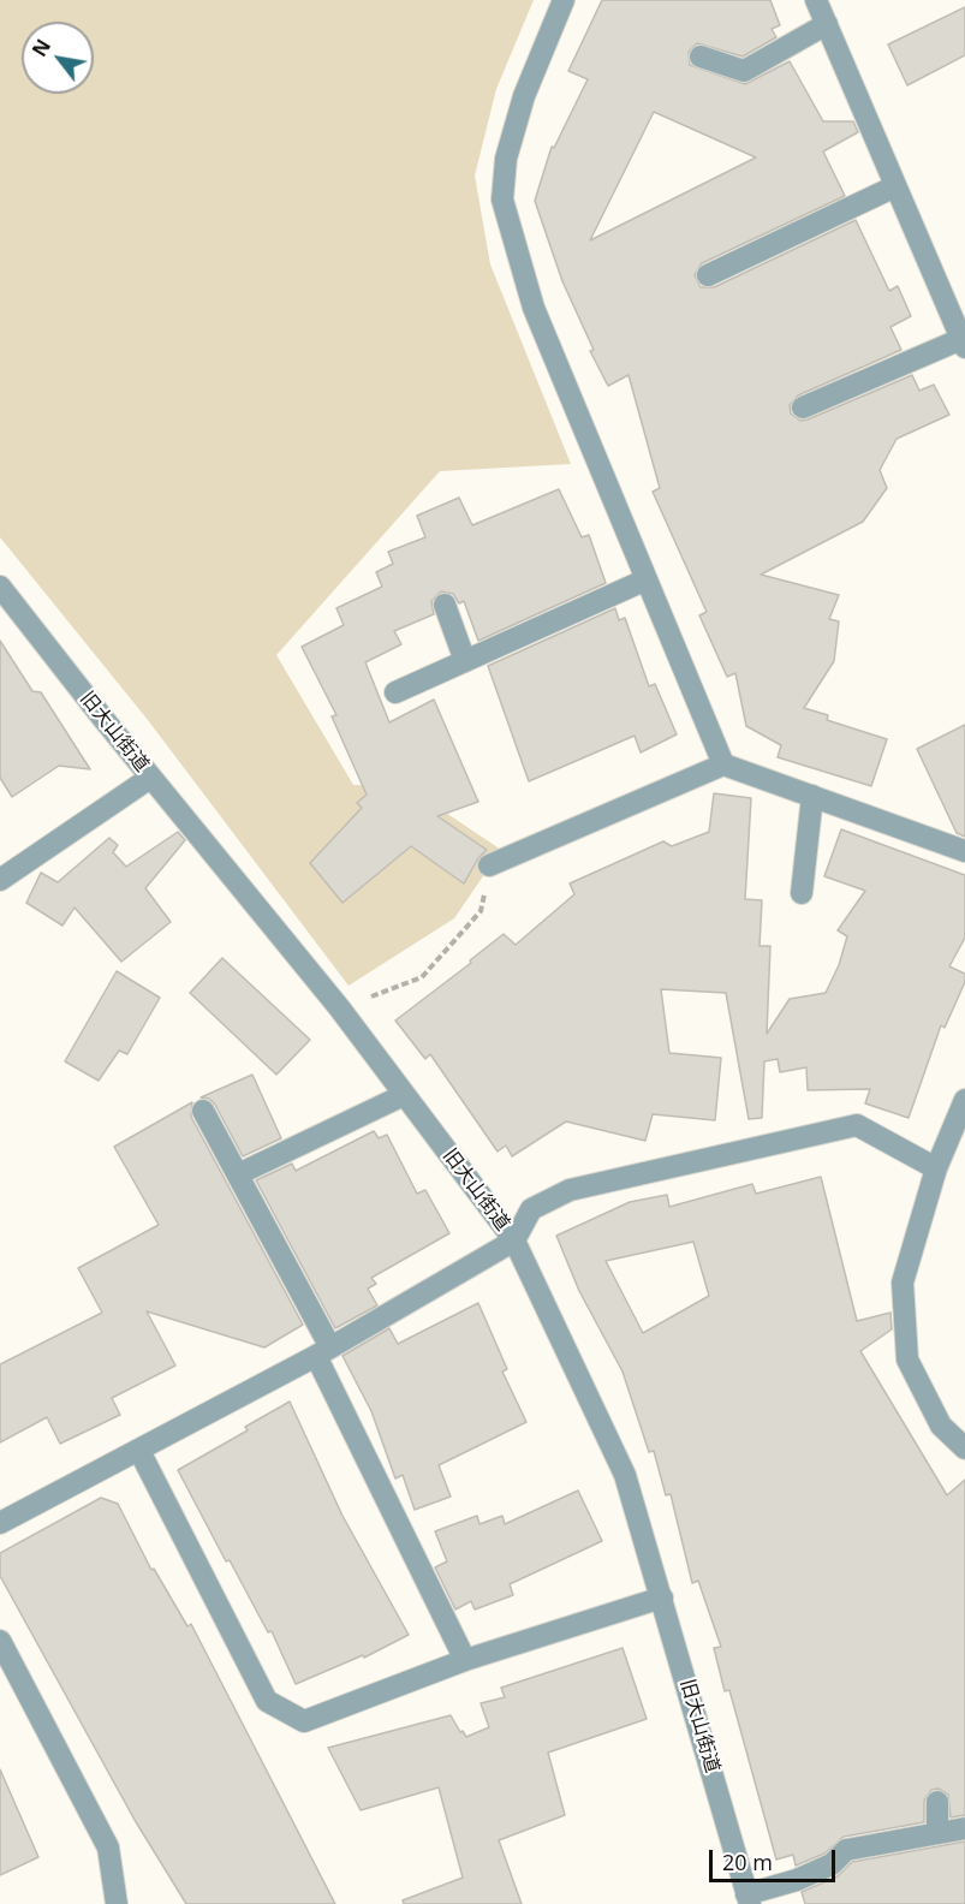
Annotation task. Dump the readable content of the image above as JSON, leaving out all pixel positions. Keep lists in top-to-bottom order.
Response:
{
  "streets": {
    "street": ["旧大山街道"]
  },
  "scale_bar": "20 m",
  "north": "top left"
}
